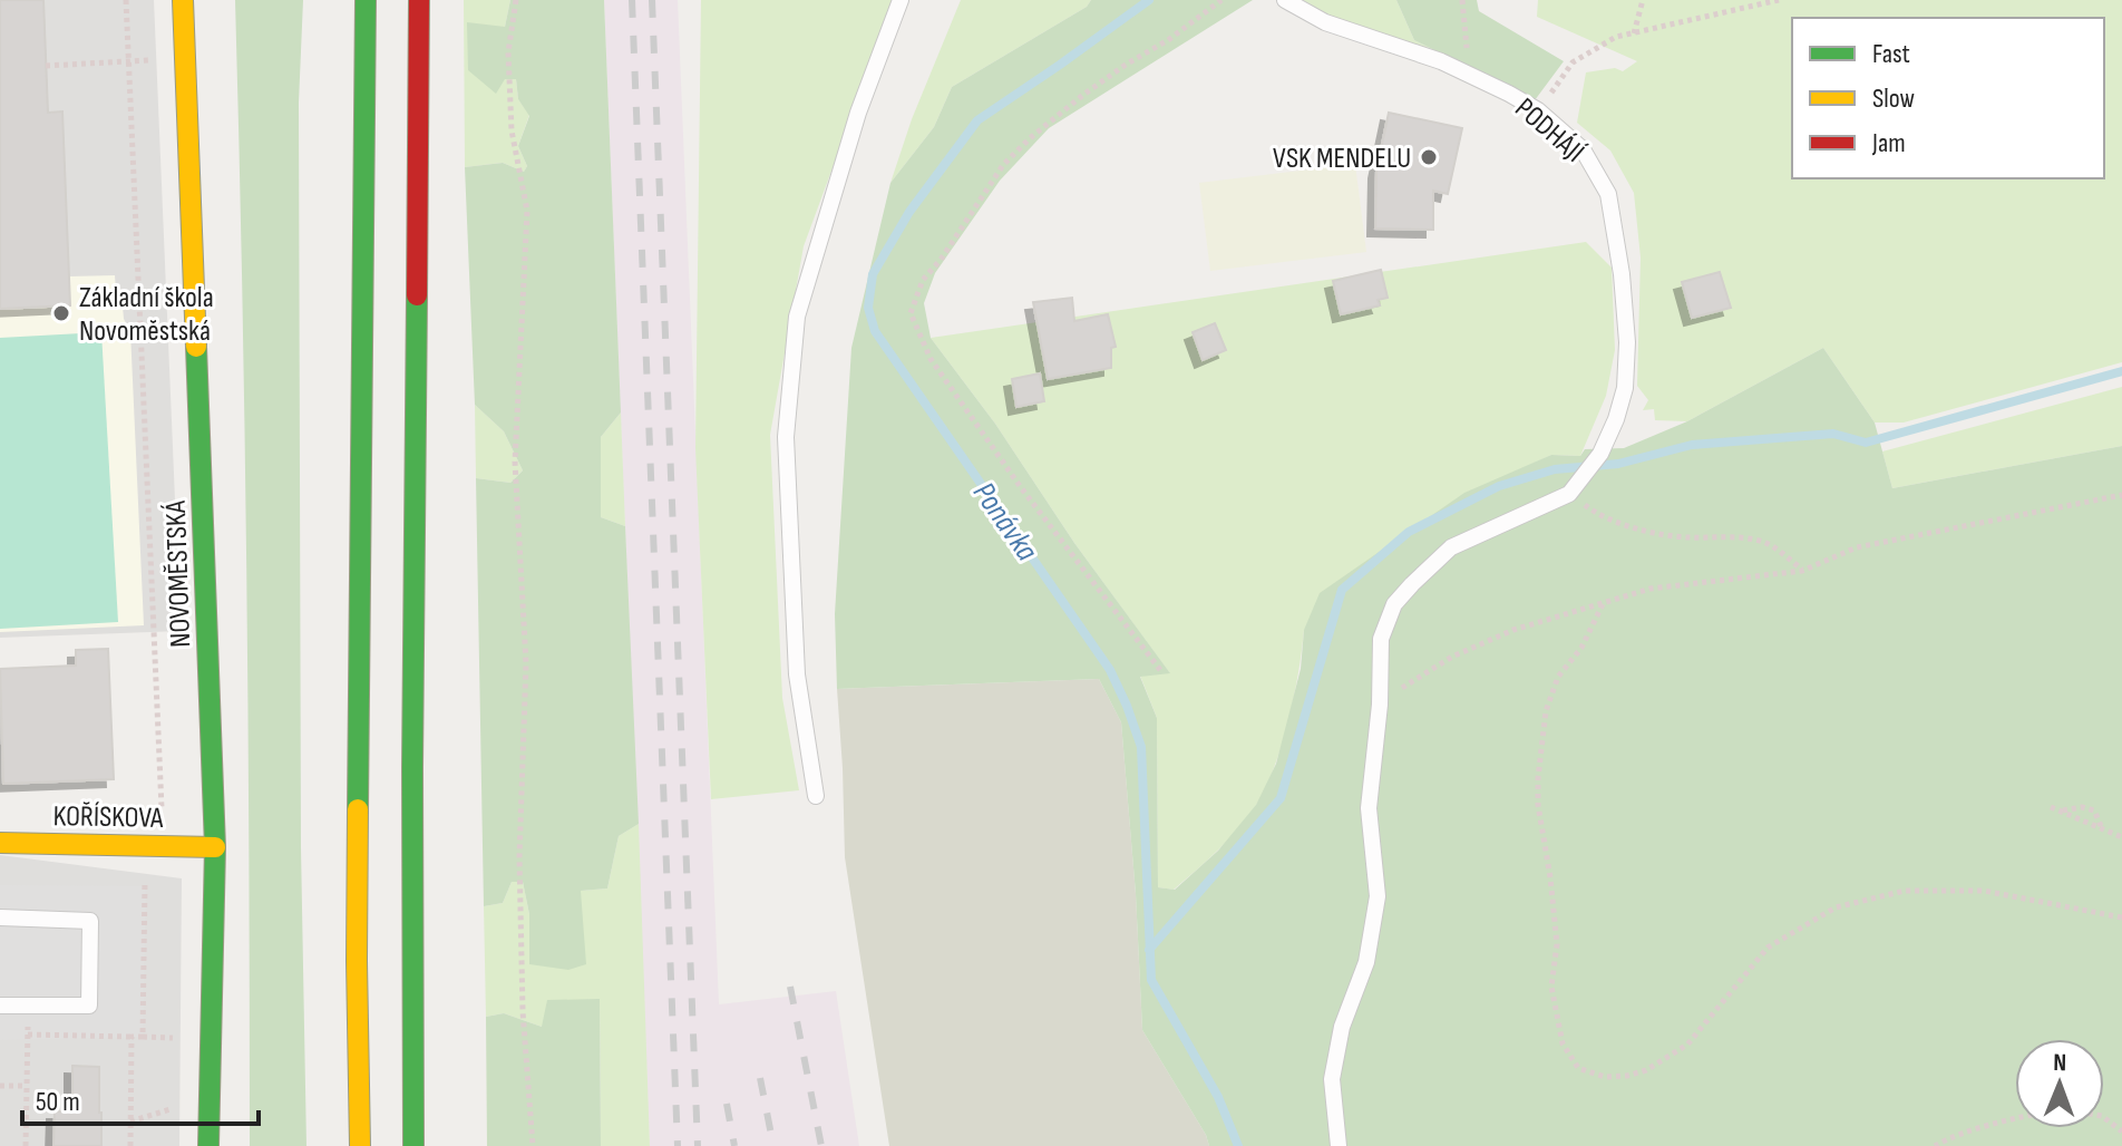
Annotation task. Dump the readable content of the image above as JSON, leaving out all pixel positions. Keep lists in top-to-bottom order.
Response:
{
  "streets": {
    "main road": ["NOVOMĚSTSKÁ", "KOŘÍSKOVA"],
    "lane": ["PODHÁJÍ"]
  },
  "crossings": [
    ["NOVOMĚSTSKÁ", "KOŘÍSKOVA"]
  ],
  "water": ["Ponávka"],
  "places": ["VSK MENDELU", "Základní škola Novoměstská"],
  "legend": ["Fast", "Slow", "Jam"],
  "scale_bar": "50 m",
  "north": "top"
}
